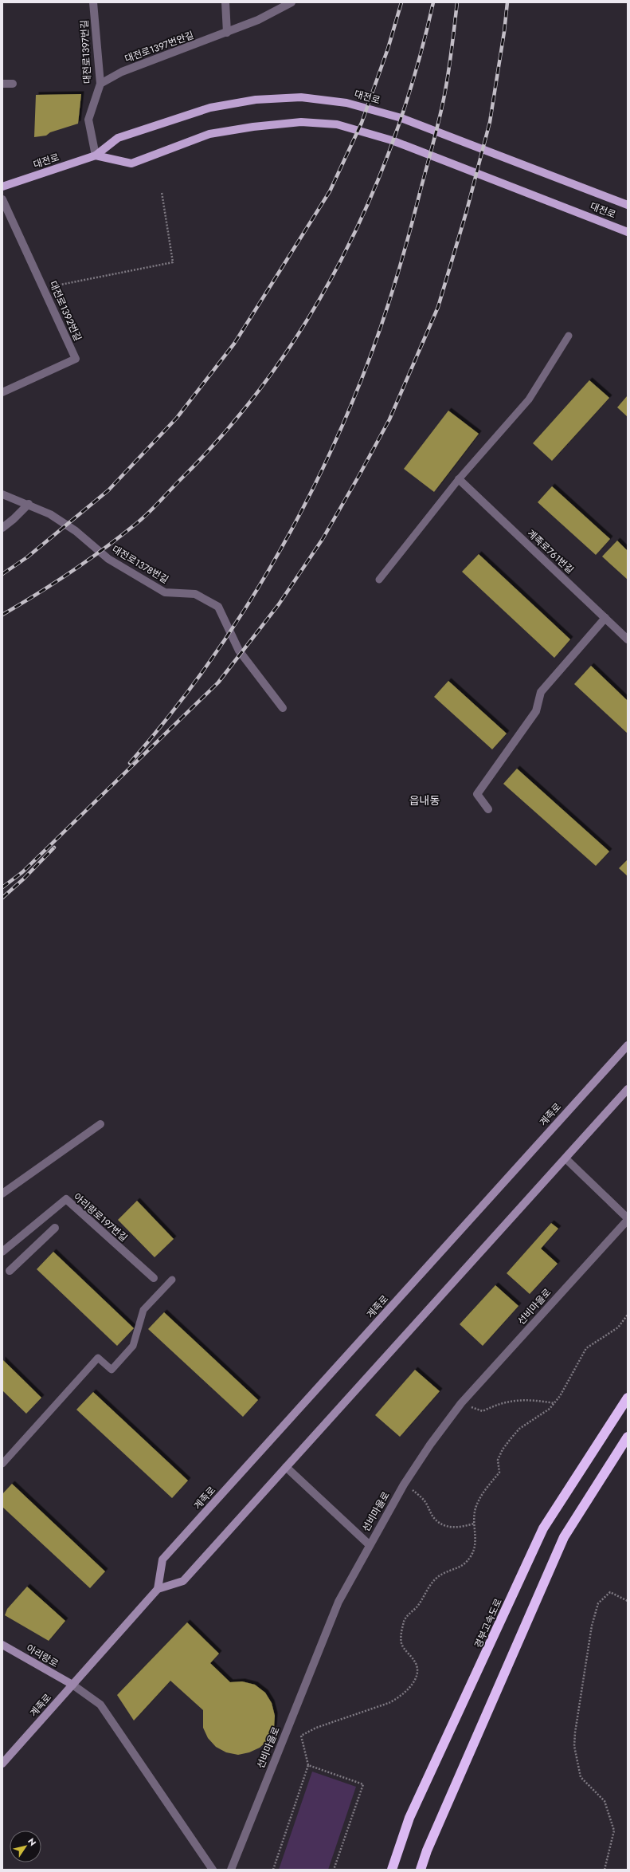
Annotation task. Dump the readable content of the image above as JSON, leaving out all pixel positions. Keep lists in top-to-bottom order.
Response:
{
  "streets": {
    "highway": ["경부고속도로"],
    "main road": ["대전로", "계족로", "아리랑로"],
    "street": [
      "대전로1397번안길",
      "대전로1397번길",
      "대전로1392번길",
      "계족로761번길",
      "대전로1378번길",
      "아리랑로197번길",
      "선비마을로"
    ]
  },
  "crossings": [
    ["대전로1397번안길", "대전로1397번길"],
    ["대전로1397번길", "대전로"],
    ["계족로", "아리랑로"]
  ],
  "districts": ["읍내동"],
  "north": "top right"
}
